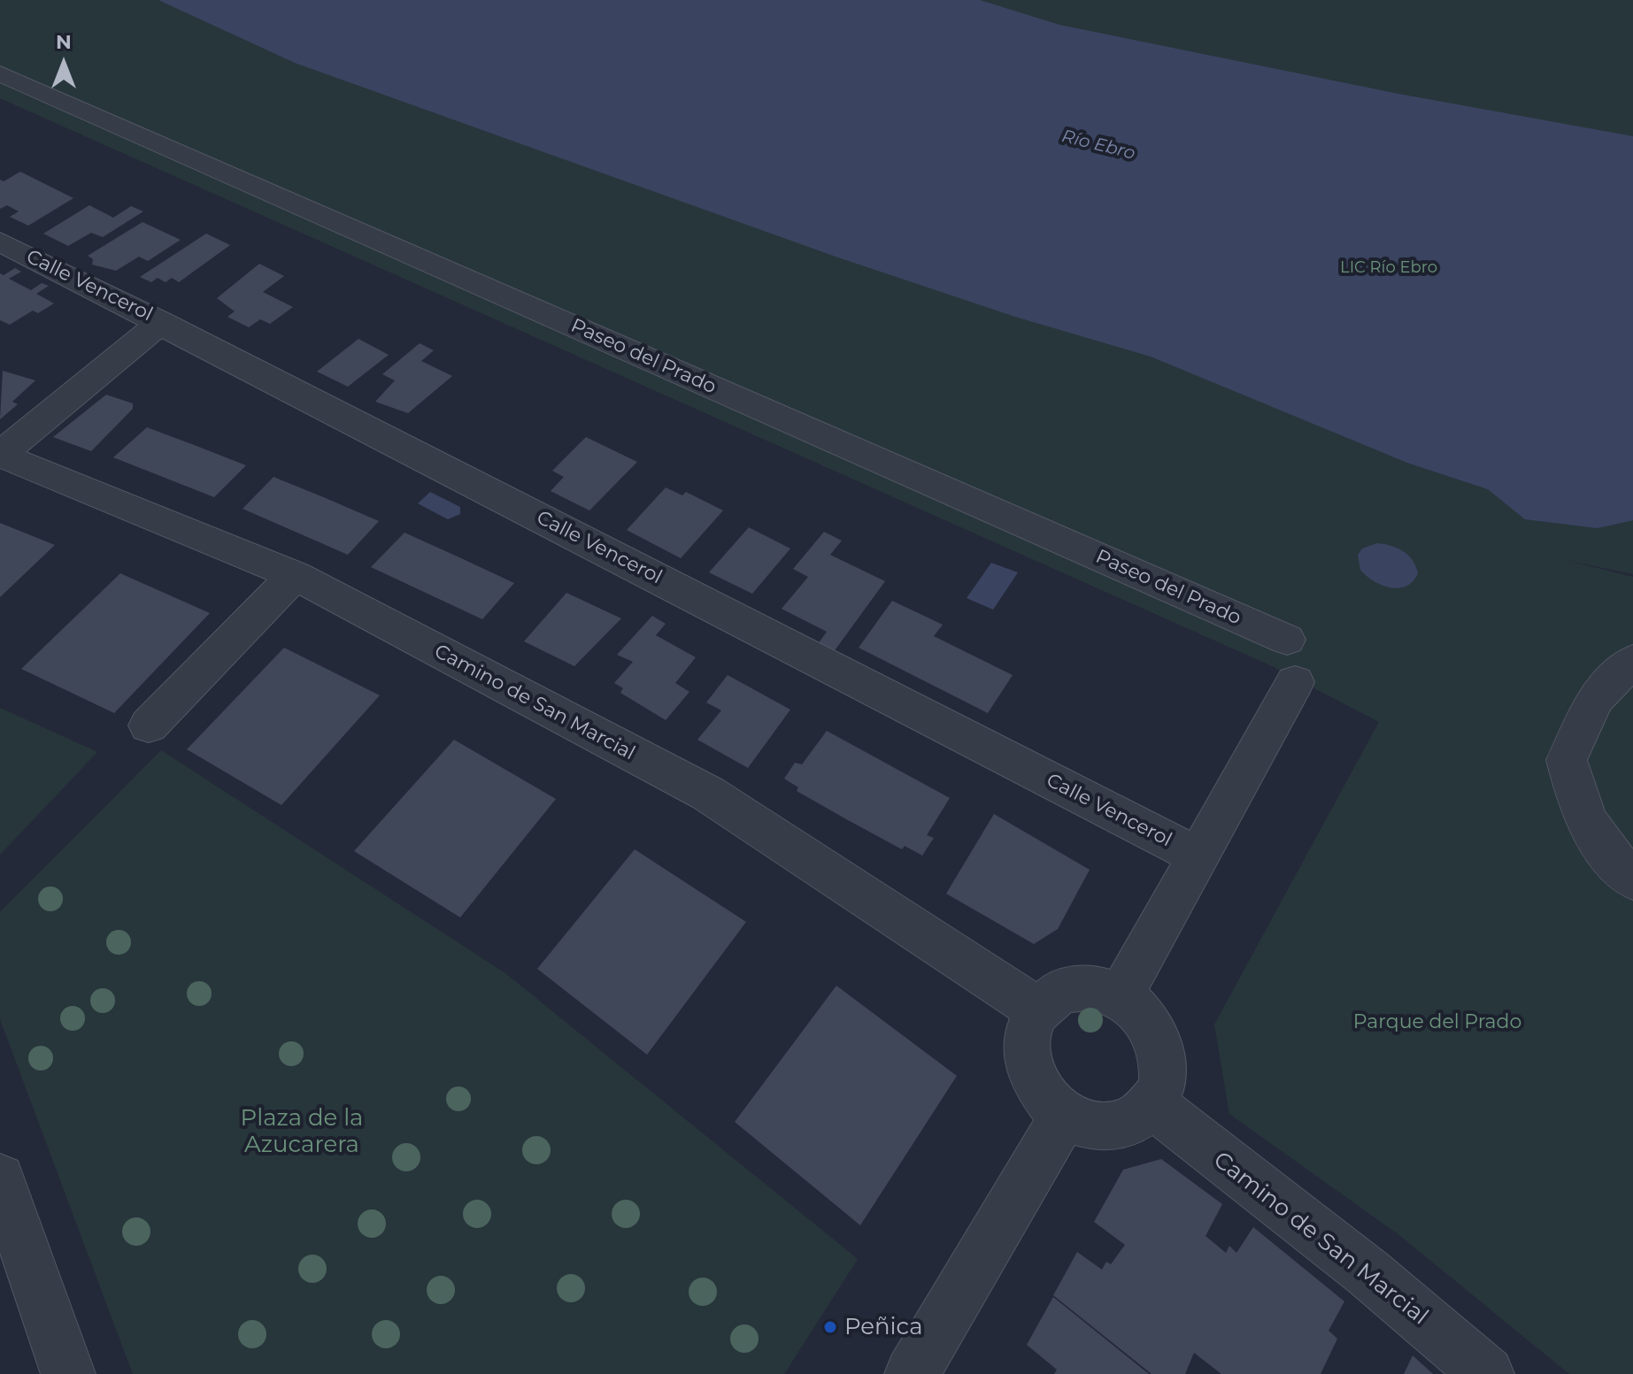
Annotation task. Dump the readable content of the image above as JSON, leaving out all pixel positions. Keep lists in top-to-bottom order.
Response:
{
  "streets": {
    "street": ["Calle Vencerol", "Paseo del Prado", "Camino de San Marcial"]
  },
  "water": ["Río Ebro"],
  "parks": ["LIC Río Ebro", "Parque del Prado", "Plaza de la Azucarera"],
  "places": ["Peñica"],
  "north": "top"
}
